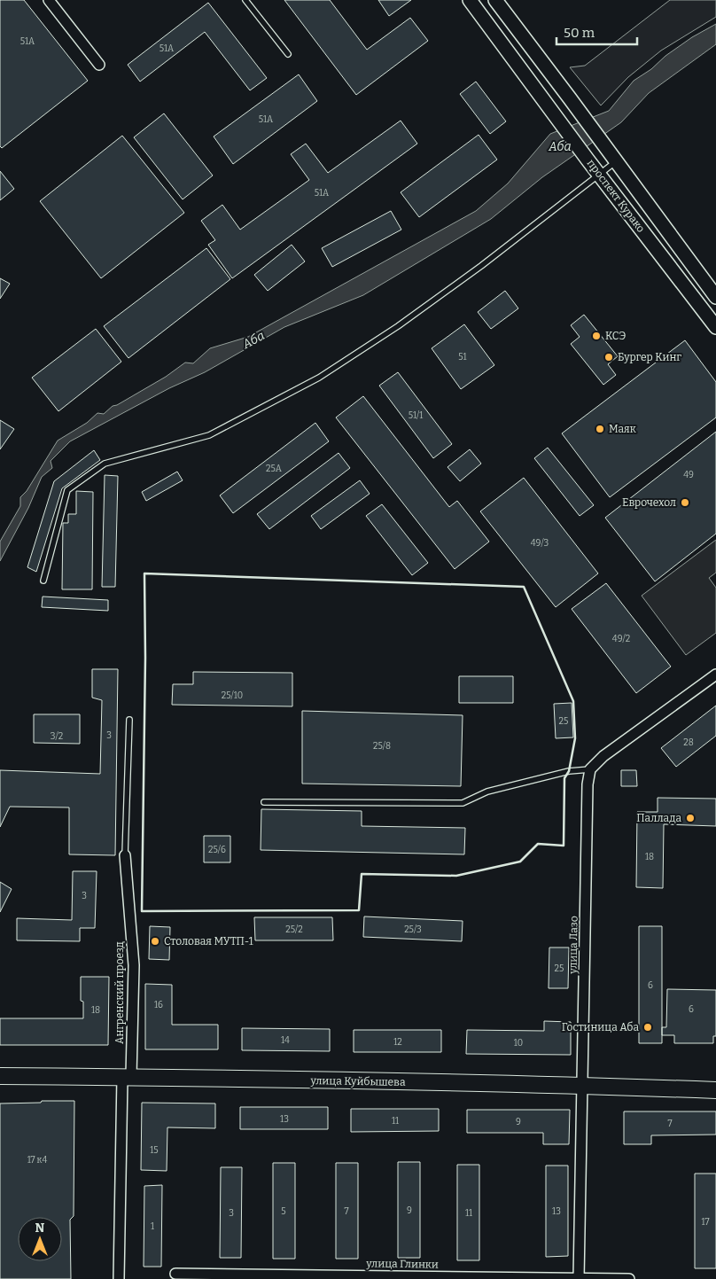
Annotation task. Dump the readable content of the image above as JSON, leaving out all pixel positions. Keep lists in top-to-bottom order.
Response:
{
  "streets": {
    "main road": ["проспект Курако", "улица Куйбышева"],
    "street": ["улица Лазо", "Ангренский проезд", "улица Глинки"]
  },
  "crossings": [
    ["улица Лазо", "улица Куйбышева"],
    ["улица Лазо", "улица Глинки"],
    ["Ангренский проезд", "улица Куйбышева"]
  ],
  "water": ["Аба"],
  "places": [
    "КСЭ",
    "Бургер Кинг",
    "Маяк",
    "Еврочехол",
    "Паллада",
    "Столовая МУТП-1",
    "Гостиница Аба"
  ],
  "house_numbers": [
    "51А",
    "51А",
    "51А",
    "51А",
    "51",
    "51/1",
    "25А",
    "49",
    "49/3",
    "49/2",
    "25/10",
    "25",
    "3",
    "3/2",
    "28",
    "25/8",
    "25/6",
    "18",
    "3",
    "25/2",
    "25/3",
    "25",
    "6",
    "16",
    "6",
    "18",
    "14",
    "12",
    "10",
    "13",
    "11",
    "9",
    "7",
    "15",
    "17 к4",
    "9",
    "5",
    "7",
    "13",
    "3",
    "11",
    "17",
    "1"
  ],
  "scale_bar": "50 m",
  "north": "top"
}
